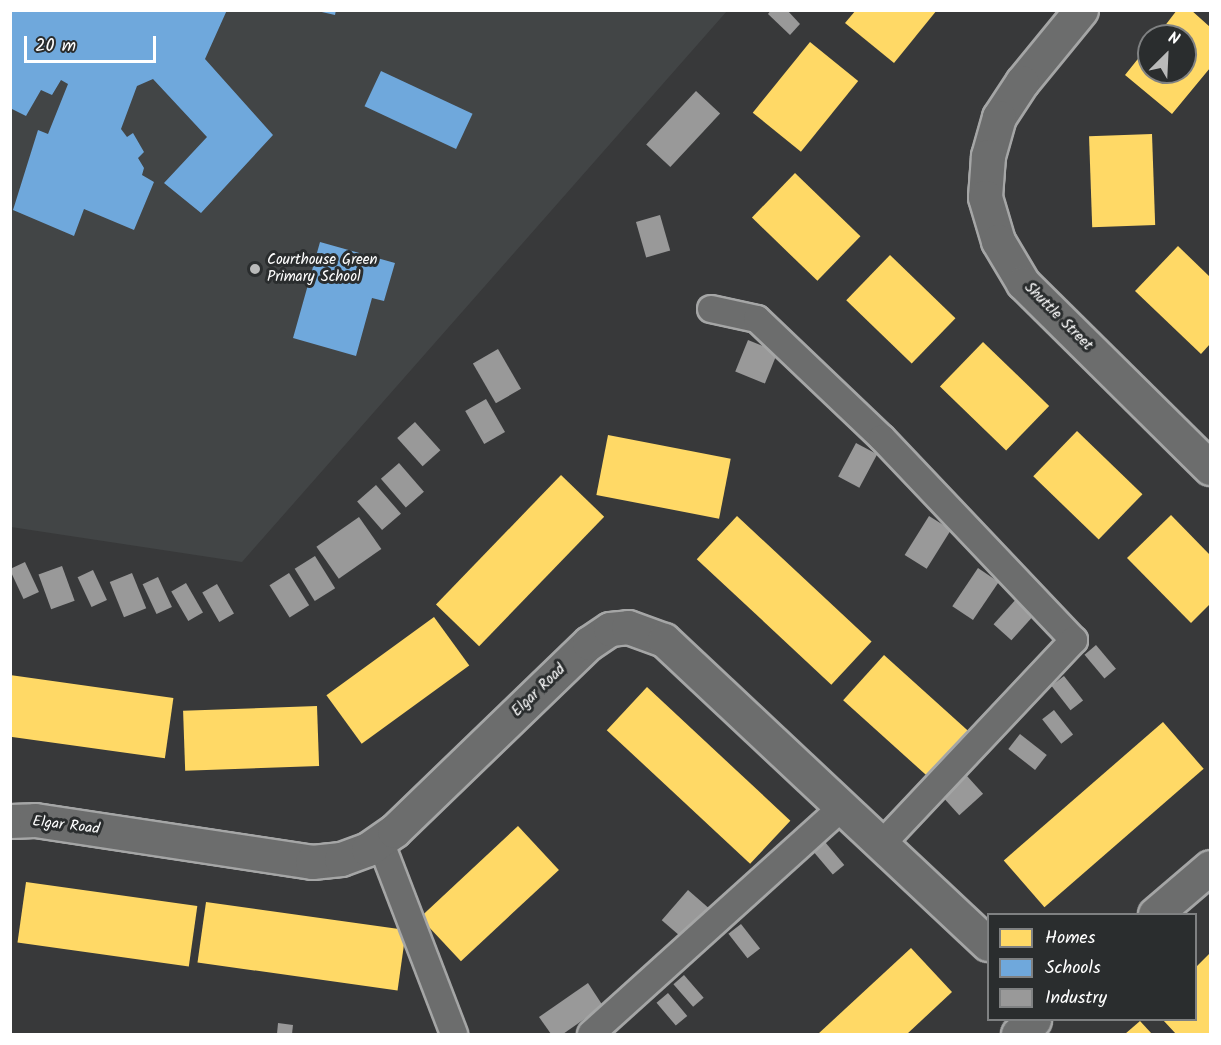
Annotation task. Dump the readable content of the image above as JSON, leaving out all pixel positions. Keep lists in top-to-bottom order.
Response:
{
  "streets": {
    "street": ["Shuttle Street", "Elgar Road"]
  },
  "places": ["Courthouse Green Primary School"],
  "legend": ["Homes", "Schools", "Industry"],
  "scale_bar": "20 m",
  "north": "top right"
}
